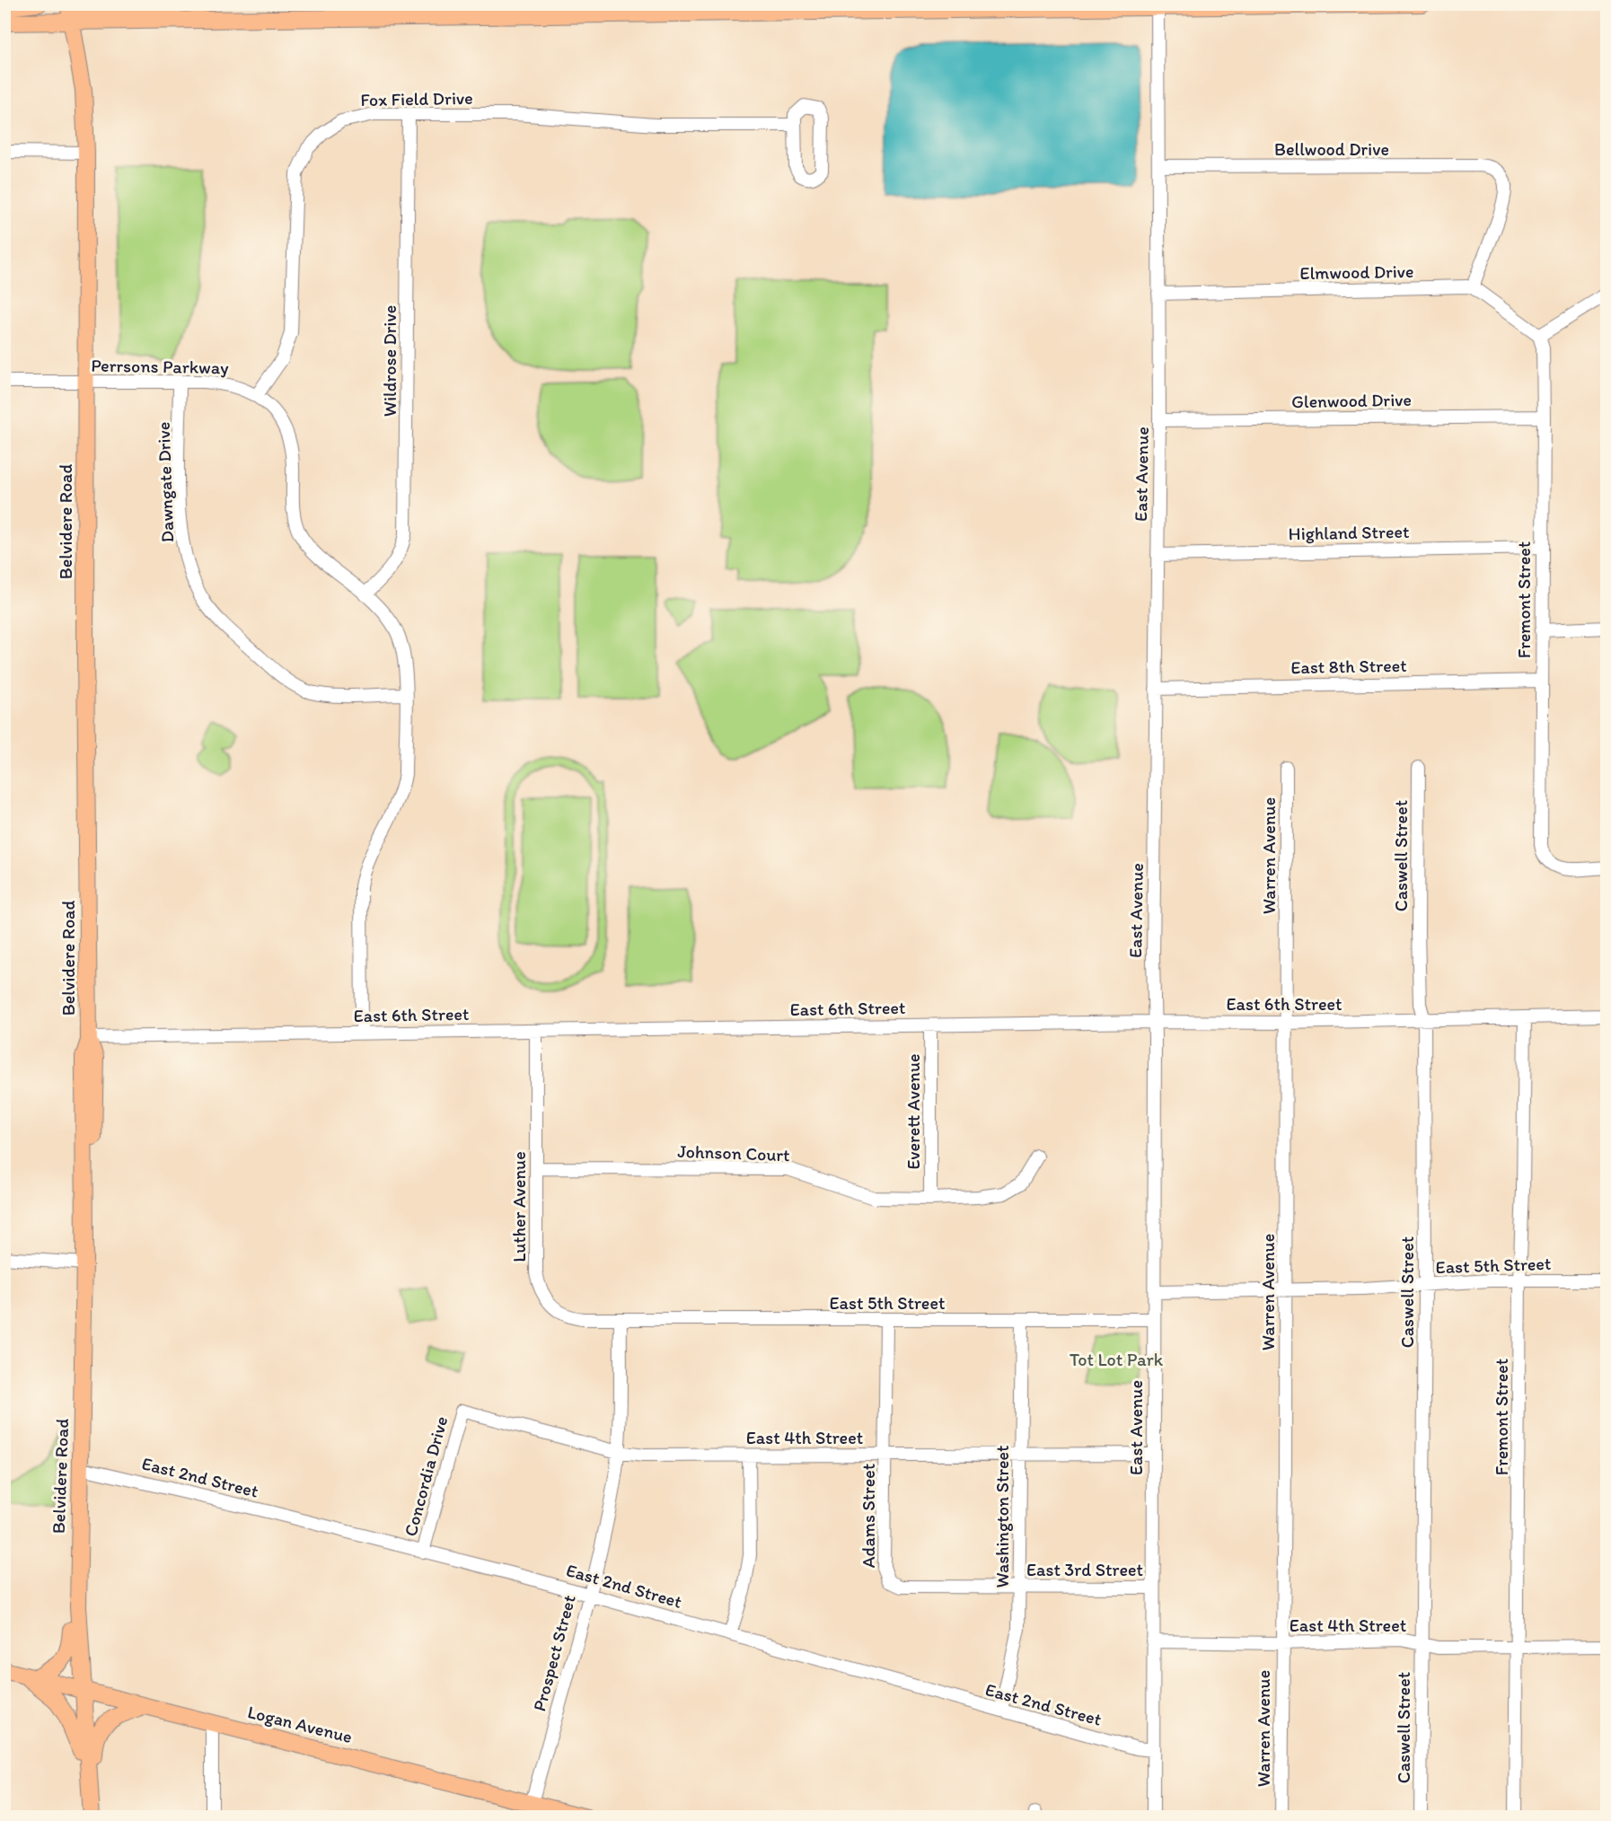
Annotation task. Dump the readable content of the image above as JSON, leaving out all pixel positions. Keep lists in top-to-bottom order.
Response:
{
  "streets": {
    "main road": ["Belvidere Road", "Logan Avenue"],
    "street": [
      "Fox Field Drive",
      "Bellwood Drive",
      "Elmwood Drive",
      "Wildrose Drive",
      "Perrsons Parkway",
      "Glenwood Drive",
      "East Avenue",
      "Dawngate Drive",
      "Highland Street",
      "Fremont Street",
      "East 8th Street",
      "Warren Avenue",
      "Caswell Street",
      "East 6th Street",
      "Everett Avenue",
      "Johnson Court",
      "Luther Avenue",
      "East 5th Street",
      "East 4th Street",
      "Concordia Drive",
      "East 2nd Street",
      "Adams Street",
      "Washington Street",
      "East 3rd Street",
      "Prospect Street"
    ]
  },
  "crossings": [
    ["Fox Field Drive", "Wildrose Drive"],
    ["Fox Field Drive", "Perrsons Parkway"],
    ["Bellwood Drive", "Elmwood Drive"],
    ["Bellwood Drive", "East Avenue"],
    ["Elmwood Drive", "East Avenue"],
    ["Wildrose Drive", "Perrsons Parkway"],
    ["Perrsons Parkway", "Dawngate Drive"],
    ["Perrsons Parkway", "Belvidere Road"],
    ["Perrsons Parkway", "East 6th Street"],
    ["Glenwood Drive", "East Avenue"],
    ["Glenwood Drive", "Fremont Street"],
    ["East Avenue", "Highland Street"],
    ["East Avenue", "East 8th Street"],
    ["East Avenue", "East 6th Street"],
    ["East Avenue", "East 5th Street"],
    ["East Avenue", "East 4th Street"],
    ["East Avenue", "East 2nd Street"],
    ["East Avenue", "East 3rd Street"],
    ["Belvidere Road", "East 6th Street"],
    ["Belvidere Road", "East 2nd Street"],
    ["Belvidere Road", "Logan Avenue"],
    ["Highland Street", "Fremont Street"],
    ["Fremont Street", "East 8th Street"],
    ["Fremont Street", "East 6th Street"],
    ["Fremont Street", "East 5th Street"],
    ["Fremont Street", "East 4th Street"],
    ["Warren Avenue", "East 6th Street"],
    ["Warren Avenue", "East 5th Street"],
    ["Warren Avenue", "East 4th Street"],
    ["Caswell Street", "East 6th Street"],
    ["Caswell Street", "East 5th Street"],
    ["Caswell Street", "East 4th Street"],
    ["East 6th Street", "Everett Avenue"],
    ["East 6th Street", "Luther Avenue"],
    ["Everett Avenue", "Johnson Court"],
    ["Johnson Court", "Luther Avenue"],
    ["Luther Avenue", "East 5th Street"],
    ["Luther Avenue", "Prospect Street"],
    ["East 5th Street", "Adams Street"],
    ["East 5th Street", "Washington Street"],
    ["East 5th Street", "Prospect Street"],
    ["East 4th Street", "Concordia Drive"],
    ["East 4th Street", "Adams Street"],
    ["East 4th Street", "Washington Street"],
    ["East 4th Street", "Prospect Street"],
    ["Concordia Drive", "East 2nd Street"],
    ["East 2nd Street", "Washington Street"],
    ["East 2nd Street", "Prospect Street"],
    ["Adams Street", "East 3rd Street"],
    ["Washington Street", "East 3rd Street"],
    ["Prospect Street", "Logan Avenue"]
  ],
  "parks": ["Tot Lot Park"]
}
